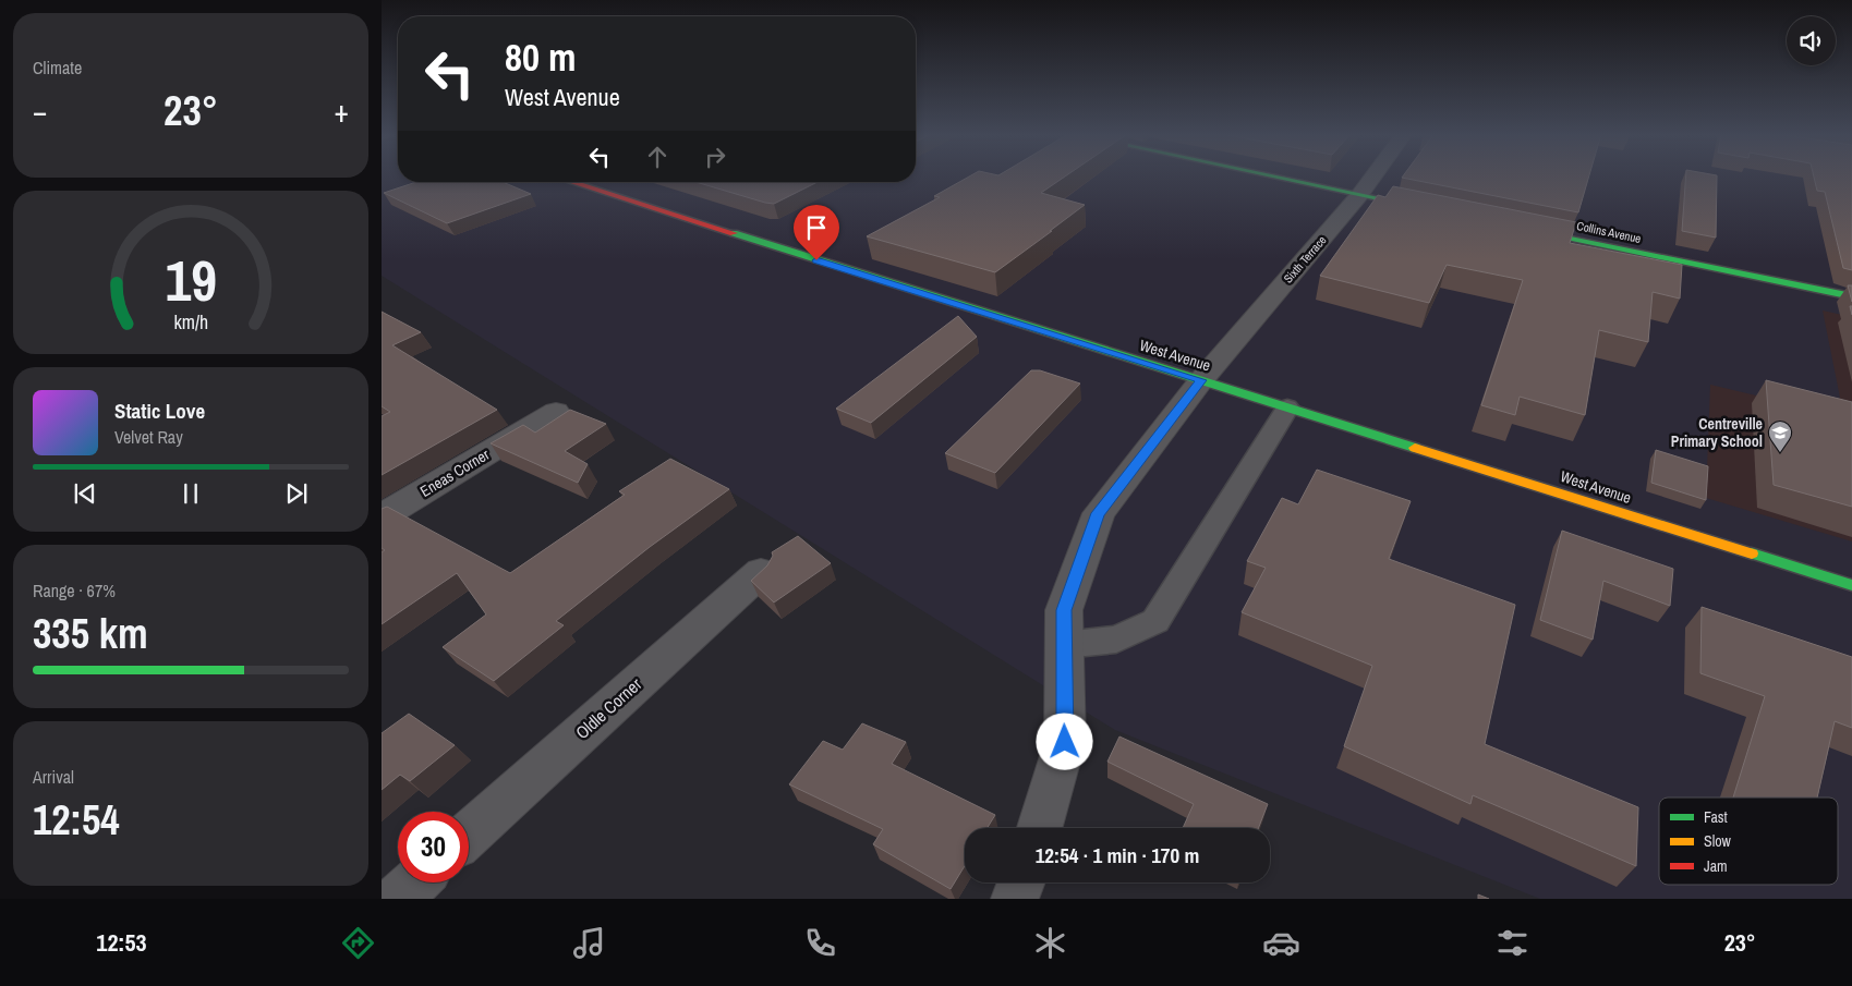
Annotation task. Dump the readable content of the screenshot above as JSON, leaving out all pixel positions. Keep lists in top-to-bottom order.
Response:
{
  "streets": {
    "street": [
      "Collins Avenue",
      "Sixth Terrace",
      "West Avenue",
      "Eneas Corner",
      "Oldle Corner"
    ]
  },
  "crossings": [
    ["Sixth Terrace", "West Avenue"]
  ],
  "places": {
    "school or university": ["Centreville Primary School"]
  },
  "legend": ["Fast", "Slow", "Jam"],
  "page": {
    "tile": [
      "Climate",
      ["Range · 67%", "335 km"],
      ["Arrival", "12:54"]
    ],
    "turn": ["80 m", "West Avenue"],
    "heat": ["−", "23°", "+"],
    "song": ["Static Love", "Velvet Ray"],
    "limit": "30",
    "trip": "12:54 · 1 min · 170 m",
    "tabs": ["12:53", "23°"],
    "gauge": ["19", "km/h"]
  }
}
